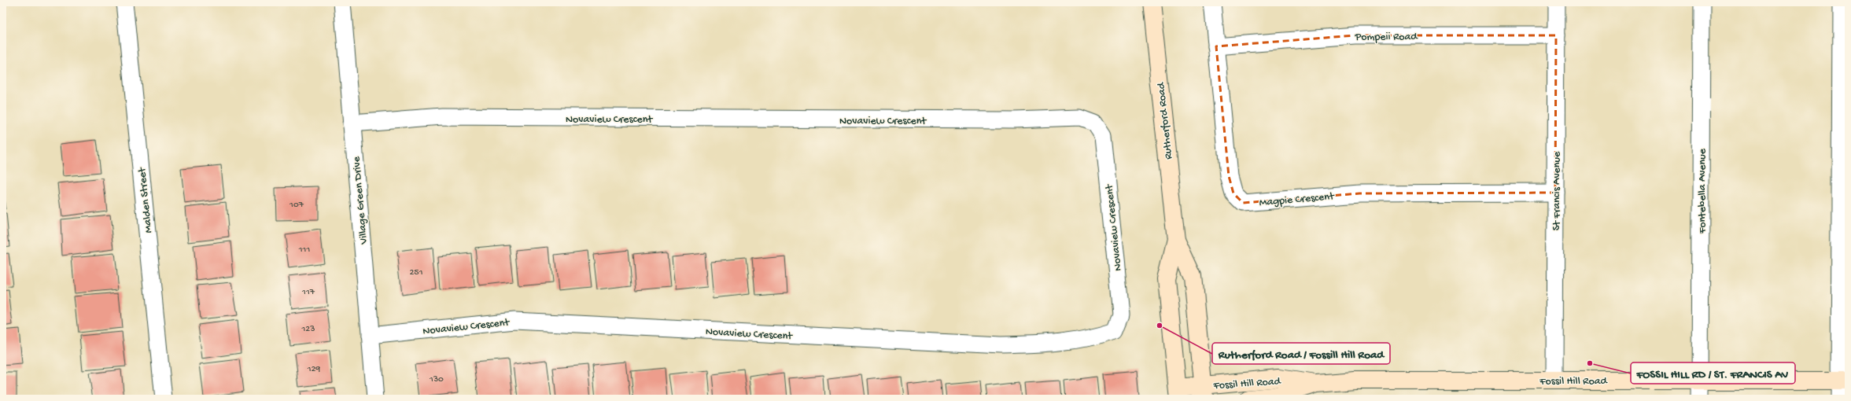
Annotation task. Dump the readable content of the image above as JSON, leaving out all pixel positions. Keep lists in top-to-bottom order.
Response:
{
  "streets": {
    "street": [
      "Pompeii Road",
      "Novaview Crescent",
      "Rutherford Road",
      "St Francis Avenue",
      "Fontebella Avenue",
      "Magpie Crescent",
      "Malden Street",
      "Village Green Drive",
      "Fossil Hill Road"
    ]
  },
  "crossings": [
    ["Pompeii Road", "St Francis Avenue"],
    ["Pompeii Road", "Magpie Crescent"],
    ["Novaview Crescent", "Village Green Drive"],
    ["Rutherford Road", "Fossil Hill Road"],
    ["St Francis Avenue", "Magpie Crescent"],
    ["St Francis Avenue", "Fossil Hill Road"],
    ["Fontebella Avenue", "Fossil Hill Road"]
  ],
  "places": ["Rutherford Road / Fossill Hill Road", "FOSSIL HILL RD / ST. FRANCIS AV"],
  "house_numbers": [
    "107",
    "111",
    "251",
    "117",
    "123",
    "129",
    "130"
  ]
}
